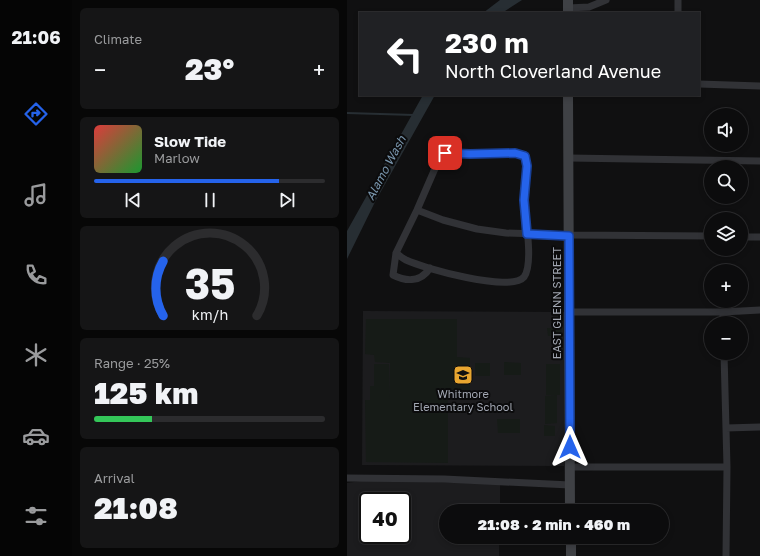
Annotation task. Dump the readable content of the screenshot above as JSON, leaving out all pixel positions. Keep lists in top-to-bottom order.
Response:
{
  "streets": {
    "street": ["EAST GLENN STREET"]
  },
  "water": ["Alamo Wash"],
  "places": {
    "school or university": ["Whitmore Elementary School"]
  },
  "page": {
    "tabs": "21:06",
    "tile": [
      "Climate",
      ["Range · 25%", "125 km"],
      ["Arrival", "21:08"]
    ],
    "turn": ["230 m", "North Cloverland Avenue"],
    "heat": ["−", "23°", "+"],
    "map_buttons": ["+", "−"],
    "song": ["Slow Tide", "Marlow"],
    "limit": "40",
    "trip": "21:08 · 2 min · 460 m",
    "gauge": ["35", "km/h"]
  }
}
